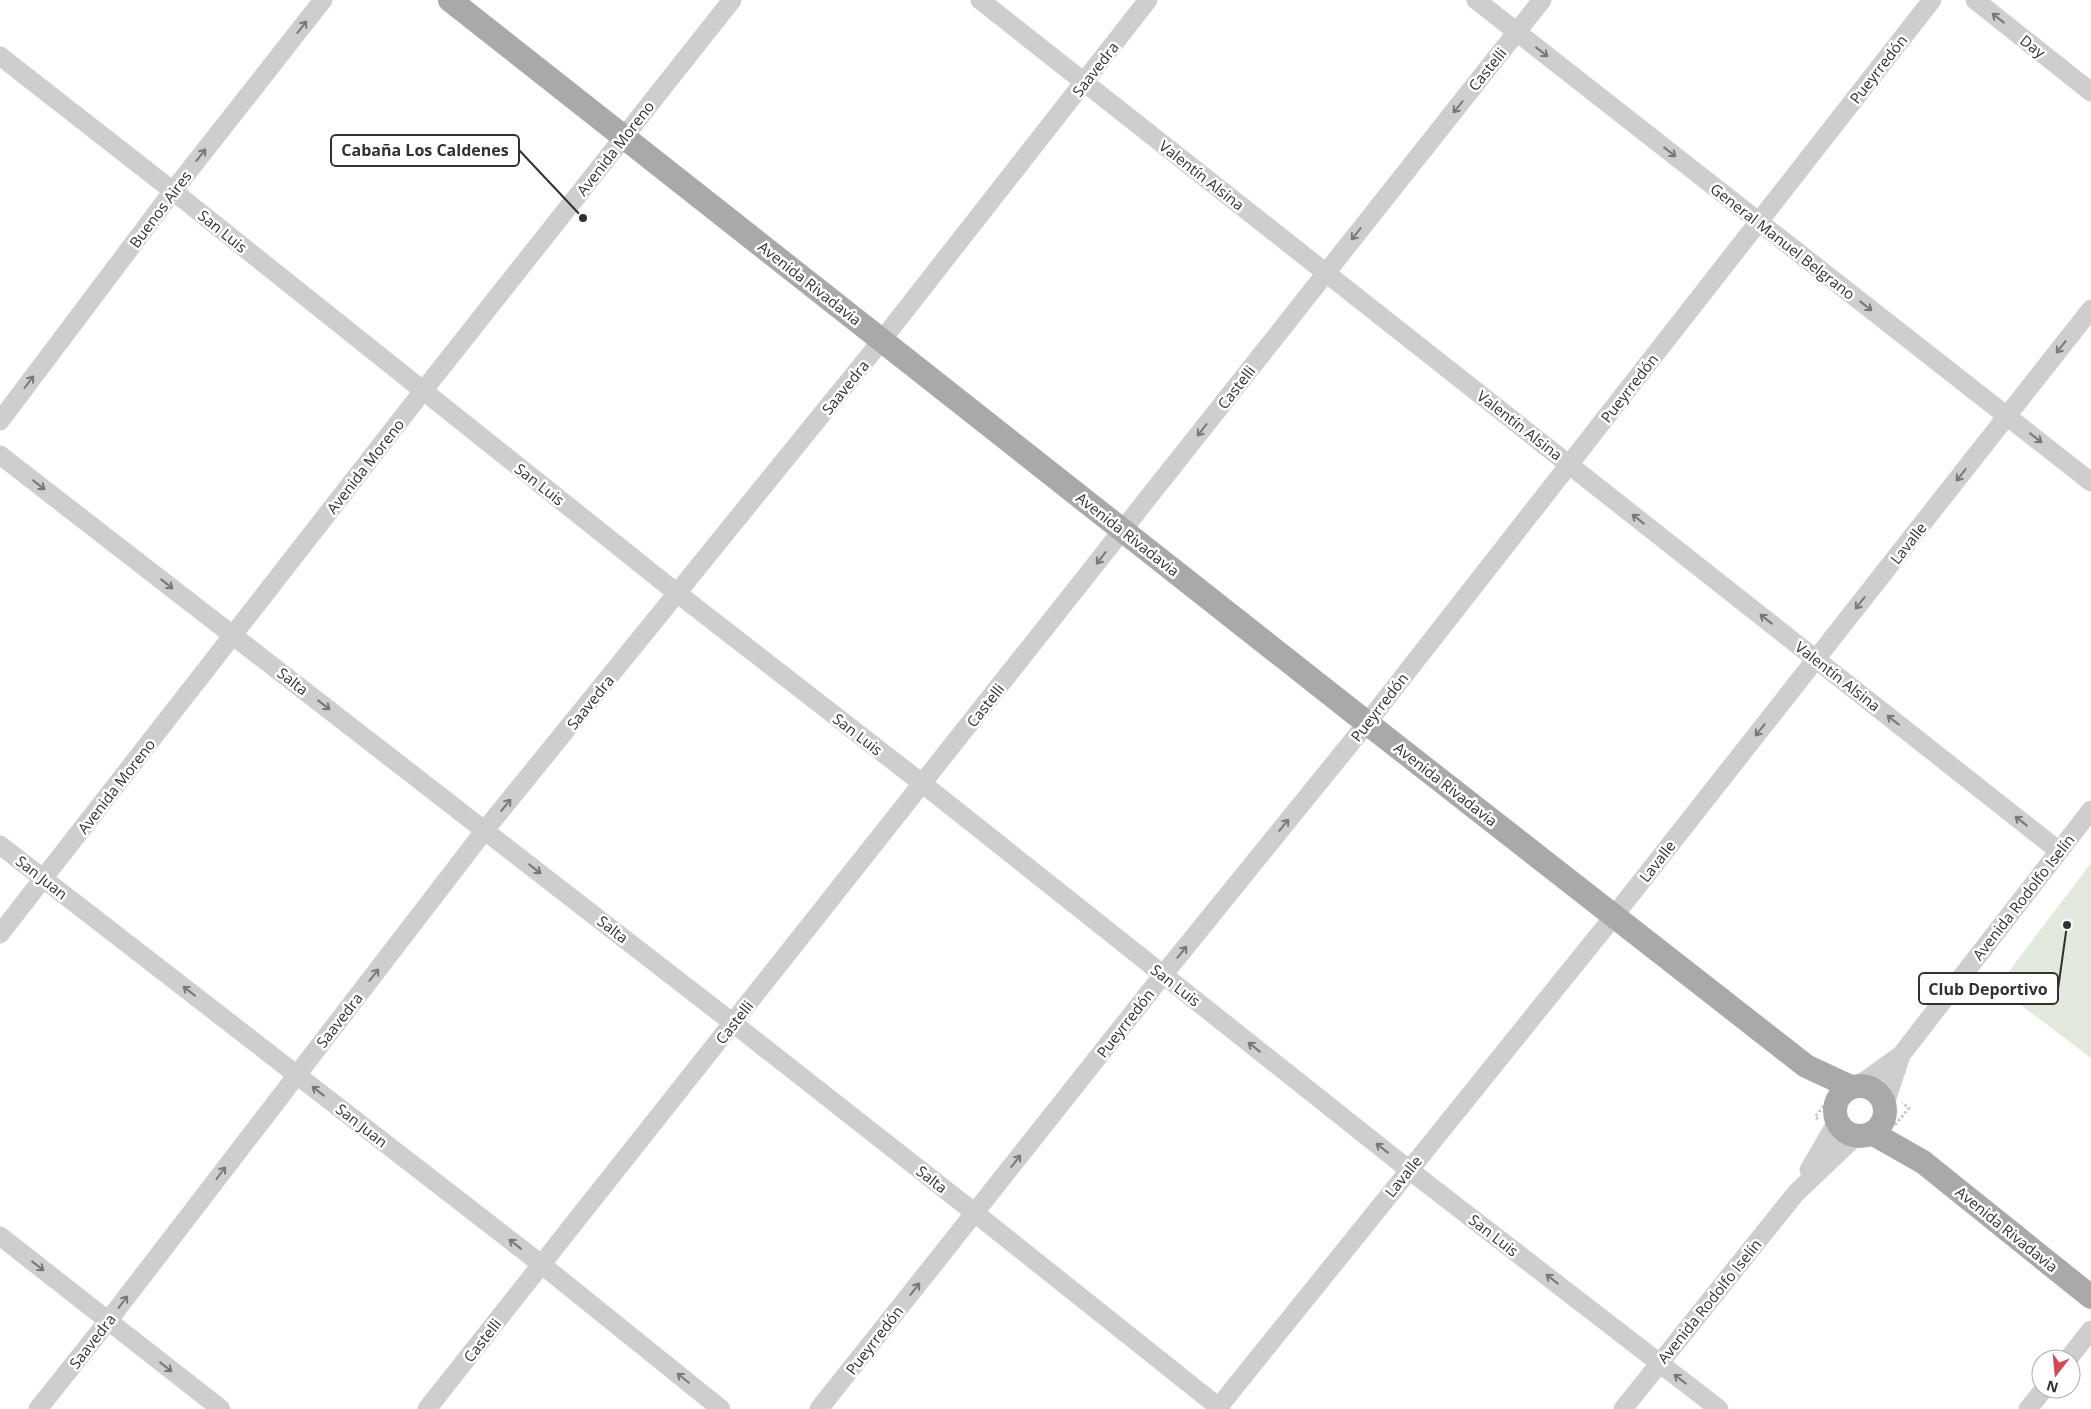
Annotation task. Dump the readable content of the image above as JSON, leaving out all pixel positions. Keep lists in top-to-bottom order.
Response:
{
  "streets": {
    "main road": ["Avenida Rivadavia"],
    "street": [
      "Day",
      "Saavedra",
      "Castelli",
      "Pueyrredón",
      "Avenida Moreno",
      "Valentín Alsina",
      "Buenos Aires",
      "San Luis",
      "General Manuel Belgrano",
      "Lavalle",
      "Salta",
      "San Juan",
      "Avenida Rodolfo Iselín"
    ]
  },
  "crossings": [
    ["Saavedra", "Valentín Alsina"],
    ["Saavedra", "San Luis"],
    ["Saavedra", "Avenida Rivadavia"],
    ["Saavedra", "Salta"],
    ["Saavedra", "San Juan"],
    ["Castelli", "Valentín Alsina"],
    ["Castelli", "San Luis"],
    ["Castelli", "General Manuel Belgrano"],
    ["Castelli", "Avenida Rivadavia"],
    ["Castelli", "Salta"],
    ["Castelli", "San Juan"],
    ["Pueyrredón", "Valentín Alsina"],
    ["Pueyrredón", "San Luis"],
    ["Pueyrredón", "General Manuel Belgrano"],
    ["Pueyrredón", "Avenida Rivadavia"],
    ["Pueyrredón", "Salta"],
    ["Avenida Moreno", "San Luis"],
    ["Avenida Moreno", "Avenida Rivadavia"],
    ["Avenida Moreno", "Salta"],
    ["Avenida Moreno", "San Juan"],
    ["Valentín Alsina", "Lavalle"],
    ["Valentín Alsina", "Avenida Rodolfo Iselín"],
    ["Buenos Aires", "San Luis"],
    ["San Luis", "Lavalle"],
    ["San Luis", "Avenida Rodolfo Iselín"],
    ["General Manuel Belgrano", "Lavalle"],
    ["Avenida Rivadavia", "Lavalle"],
    ["Avenida Rivadavia", "Avenida Rodolfo Iselín"],
    ["Lavalle", "Salta"]
  ],
  "one_way": [
    "Day",
    "Saavedra",
    "Castelli",
    "Pueyrredón",
    "Valentín Alsina",
    "Buenos Aires",
    "General Manuel Belgrano",
    "Lavalle",
    "Salta",
    "San Juan"
  ],
  "places": ["Cabaña Los Caldenes", "Club Deportivo"],
  "north": "bottom"
}
